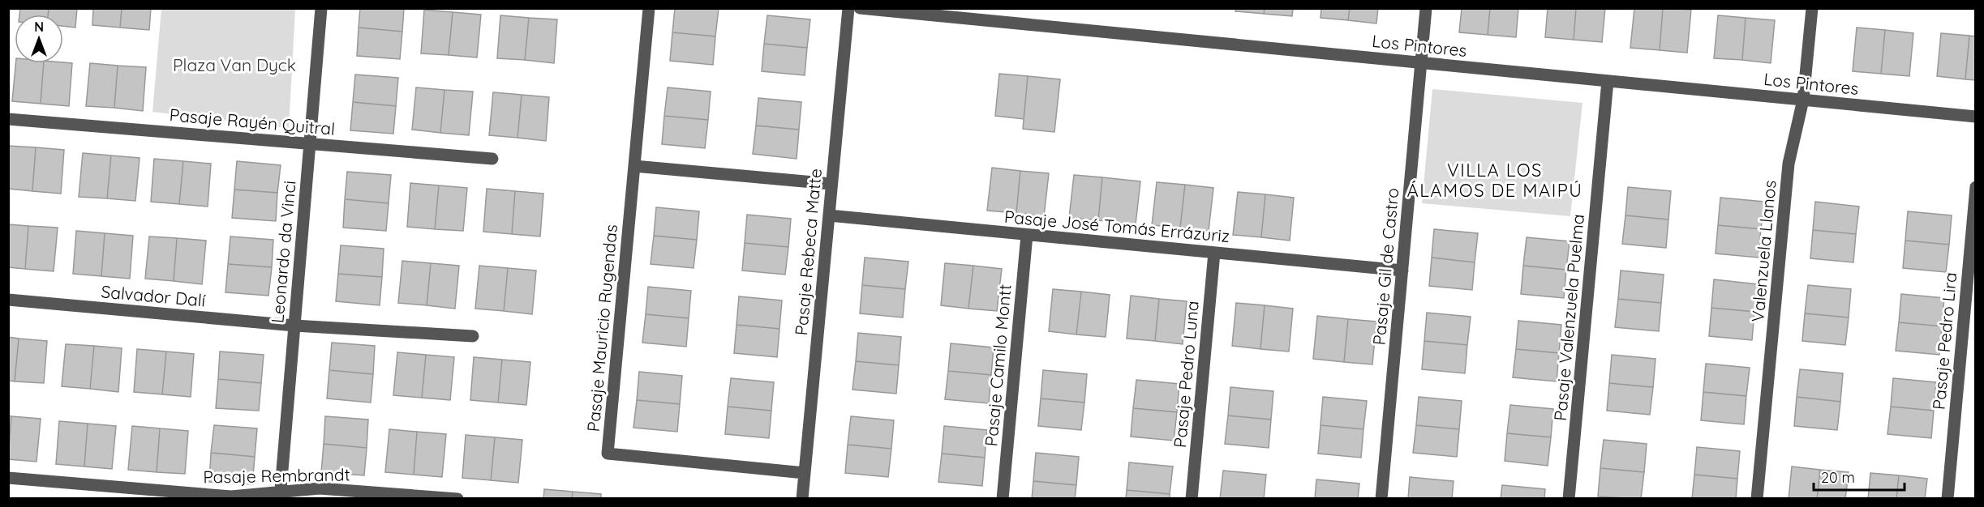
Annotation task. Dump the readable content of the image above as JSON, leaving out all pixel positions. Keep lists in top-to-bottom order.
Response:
{
  "streets": {
    "street": [
      "Los Pintores",
      "Pasaje Rayén Quitral",
      "Pasaje José Tomás Errázuriz",
      "Valenzuela Llanos",
      "Leonardo da Vinci",
      "Pasaje Rebeca Matte",
      "Pasaje Gil de Castro",
      "Salvador Dalí",
      "Pasaje Valenzuela Puelma",
      "Pasaje Mauricio Rugendas",
      "Pasaje Pedro Lira",
      "Pasaje Camilo Montt",
      "Pasaje Pedro Luna",
      "Pasaje Rembrandt"
    ]
  },
  "crossings": [
    ["Los Pintores", "Valenzuela Llanos"],
    ["Los Pintores", "Pasaje Gil de Castro"],
    ["Los Pintores", "Pasaje Valenzuela Puelma"],
    ["Pasaje Rayén Quitral", "Leonardo da Vinci"],
    ["Pasaje José Tomás Errázuriz", "Pasaje Rebeca Matte"],
    ["Pasaje José Tomás Errázuriz", "Pasaje Gil de Castro"],
    ["Pasaje José Tomás Errázuriz", "Pasaje Camilo Montt"],
    ["Pasaje José Tomás Errázuriz", "Pasaje Pedro Luna"],
    ["Leonardo da Vinci", "Salvador Dalí"],
    ["Leonardo da Vinci", "Pasaje Rembrandt"],
    ["Pasaje Rebeca Matte", "Pasaje Mauricio Rugendas"]
  ],
  "districts": ["VILLA LOS ÁLAMOS DE MAIPÚ"],
  "parks": ["Plaza Van Dyck"],
  "scale_bar": "20 m",
  "north": "top"
}
